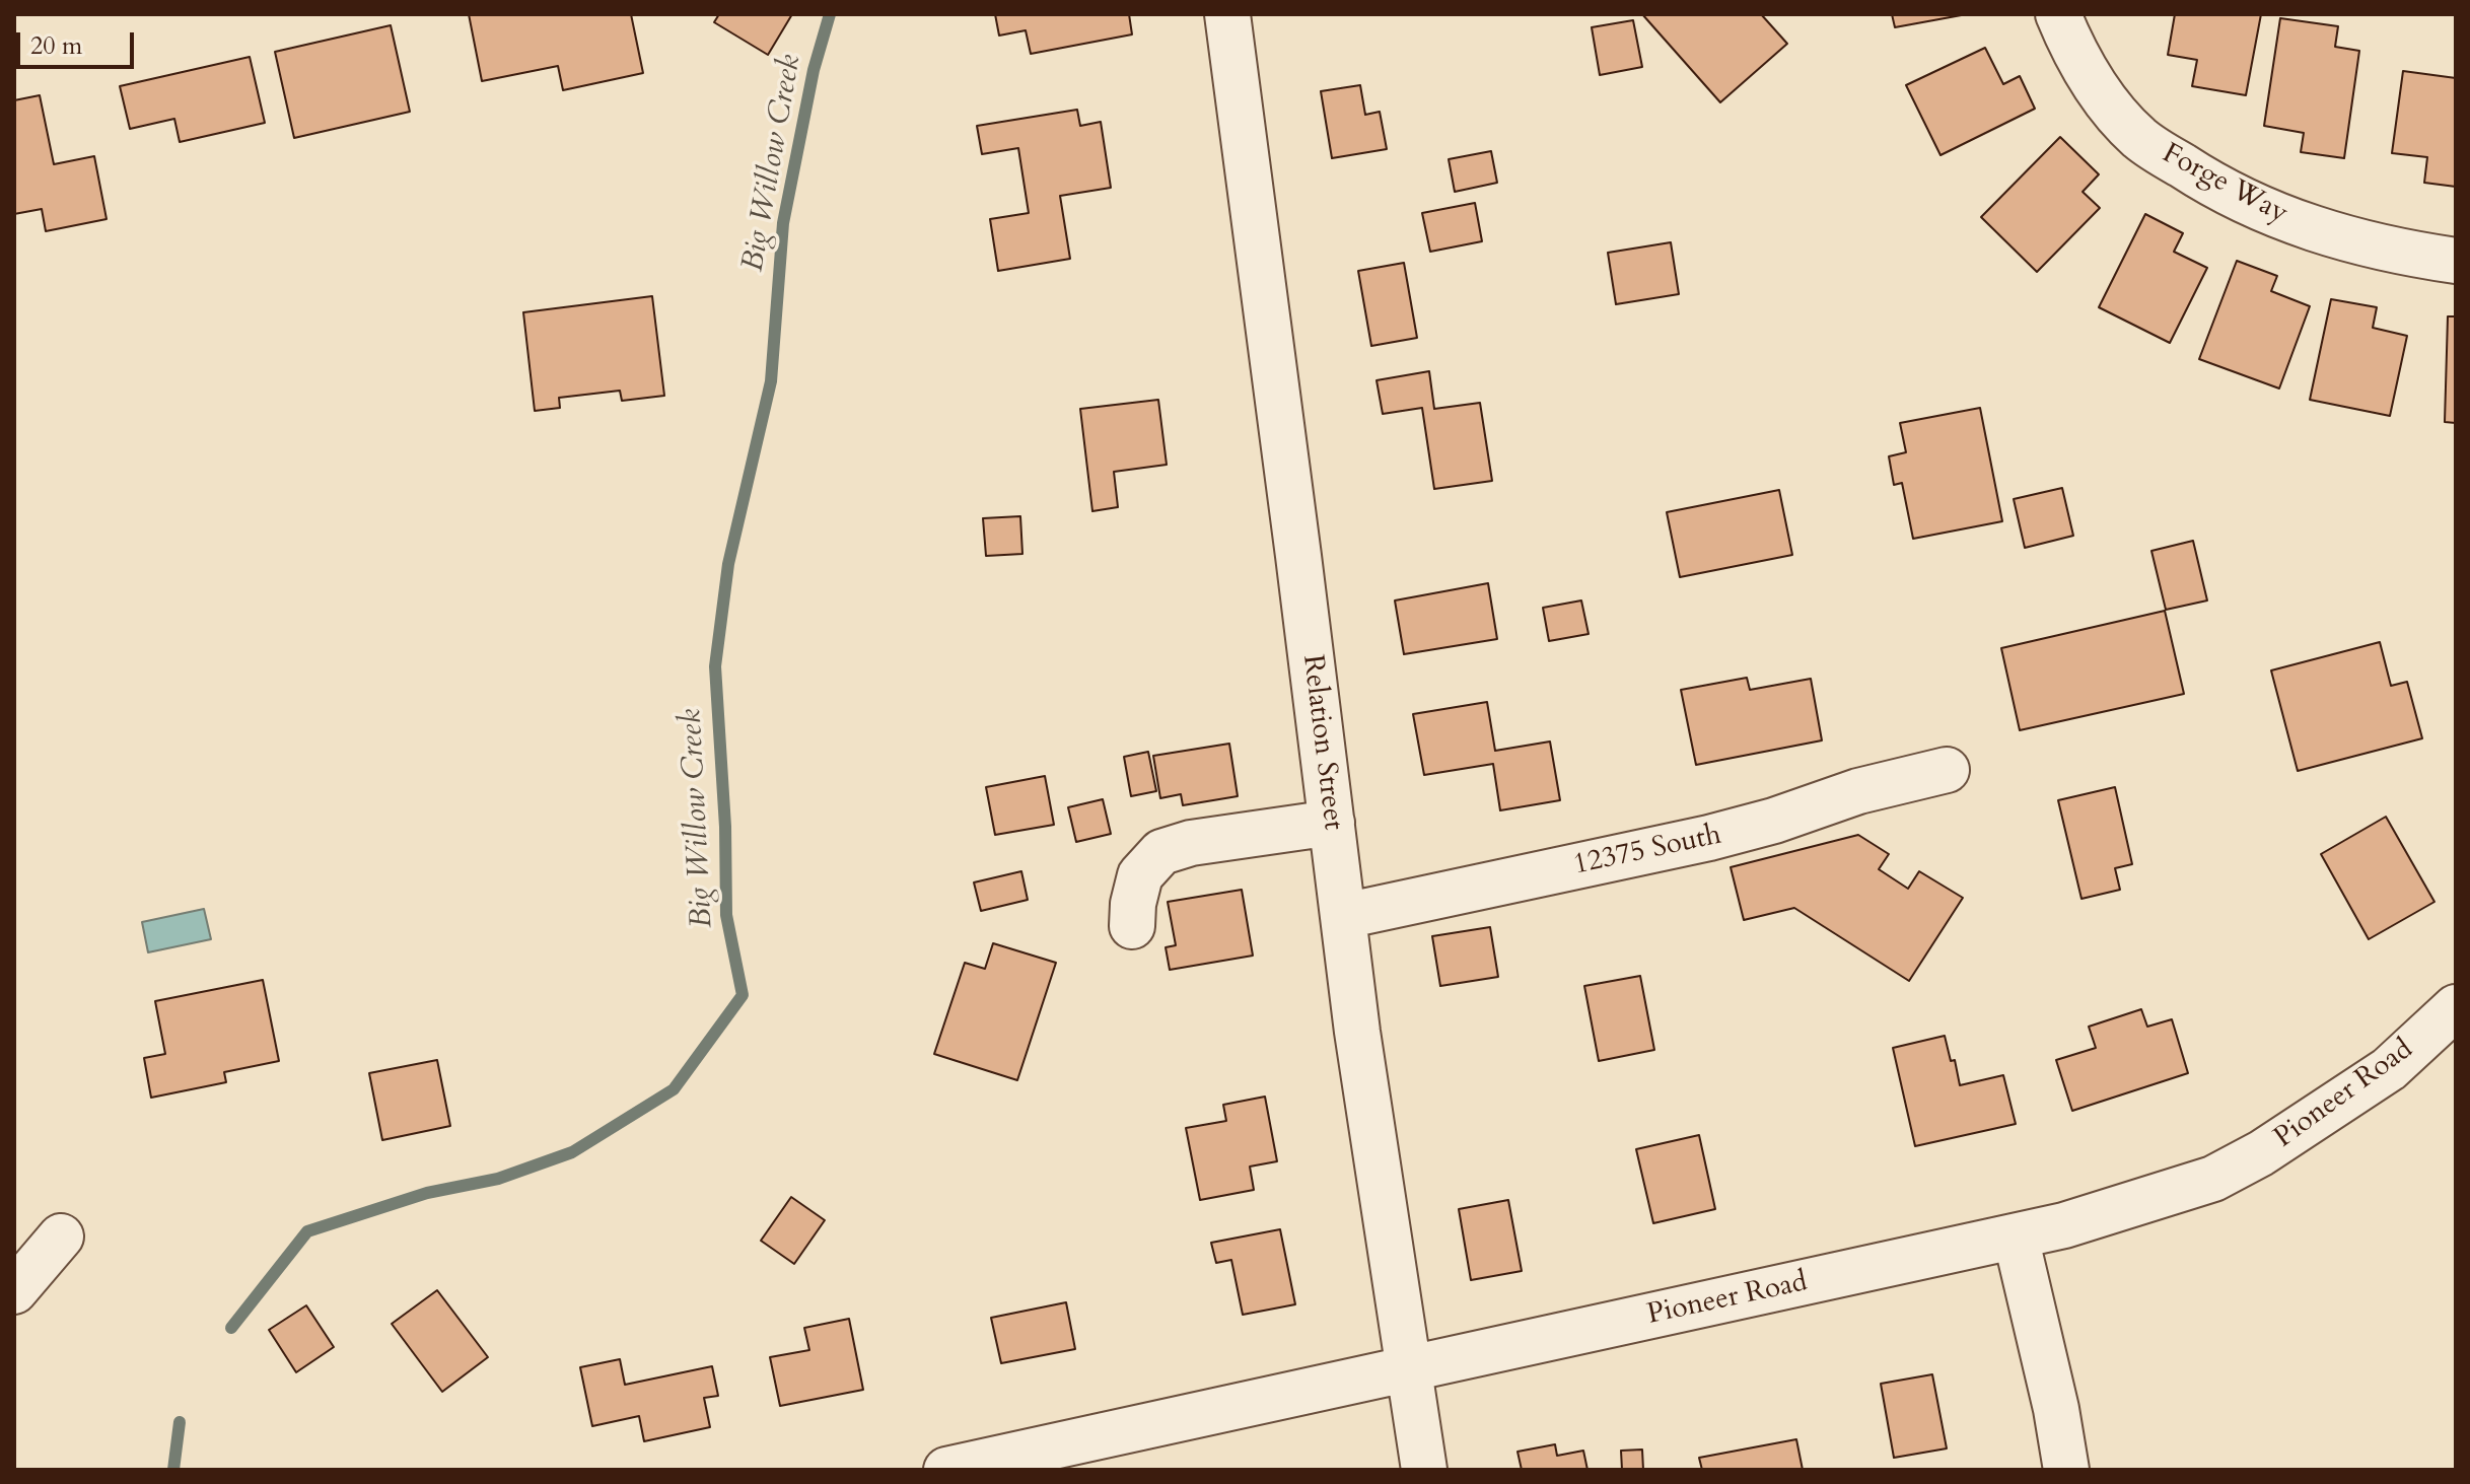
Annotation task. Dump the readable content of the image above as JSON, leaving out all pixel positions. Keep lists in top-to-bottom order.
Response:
{
  "streets": {
    "street": [
      "Forge Way",
      "Relation Street",
      "12375 South",
      "Pioneer Road"
    ]
  },
  "crossings": [
    ["Relation Street", "12375 South"],
    ["Relation Street", "Pioneer Road"]
  ],
  "water": ["Big Willow Creek"],
  "scale_bar": "20 m"
}
